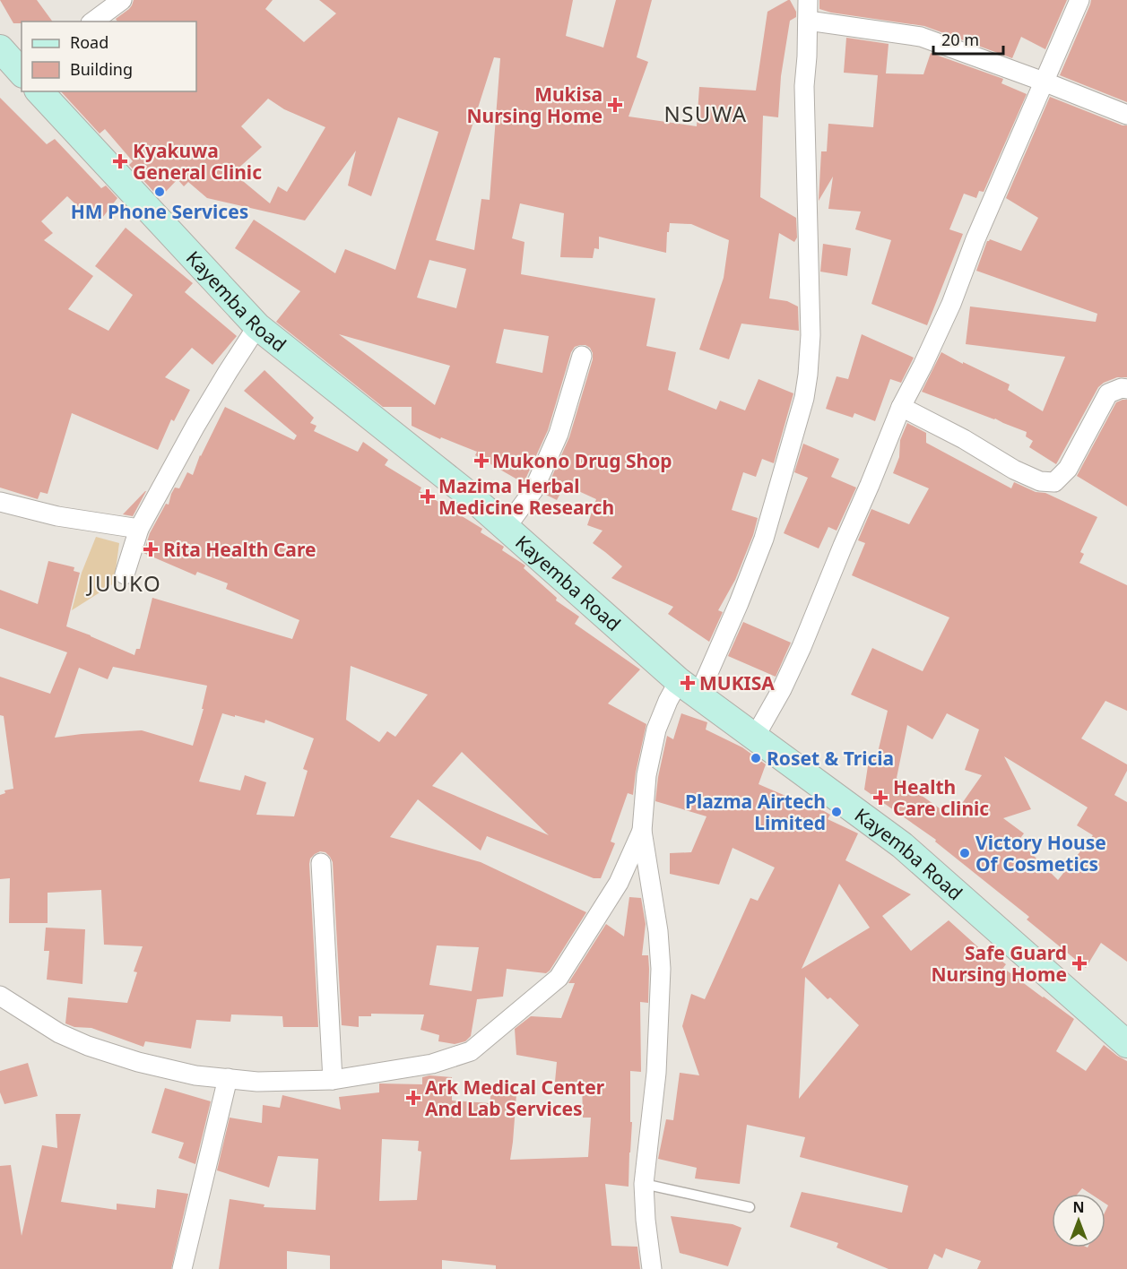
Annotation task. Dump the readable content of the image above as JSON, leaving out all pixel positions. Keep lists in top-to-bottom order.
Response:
{
  "streets": {
    "street": ["Kayemba Road"]
  },
  "districts": ["NSUWA", "JUUKO"],
  "places": {
    "health": [
      "Mukisa Nursing Home",
      "Kyakuwa General Clinic",
      "Mukono Drug Shop",
      "Mazima Herbal Medicine Research",
      "Rita Health Care",
      "MUKISA",
      "Health Care clinic",
      "Safe Guard Nursing Home",
      "Ark Medical Center And Lab Services"
    ],
    "other": [
      "HM Phone Services",
      "Roset & Tricia",
      "Plazma Airtech Limited",
      "Victory House Of Cosmetics"
    ]
  },
  "legend": ["Road", "Building"],
  "scale_bar": "20 m",
  "north": "top"
}
